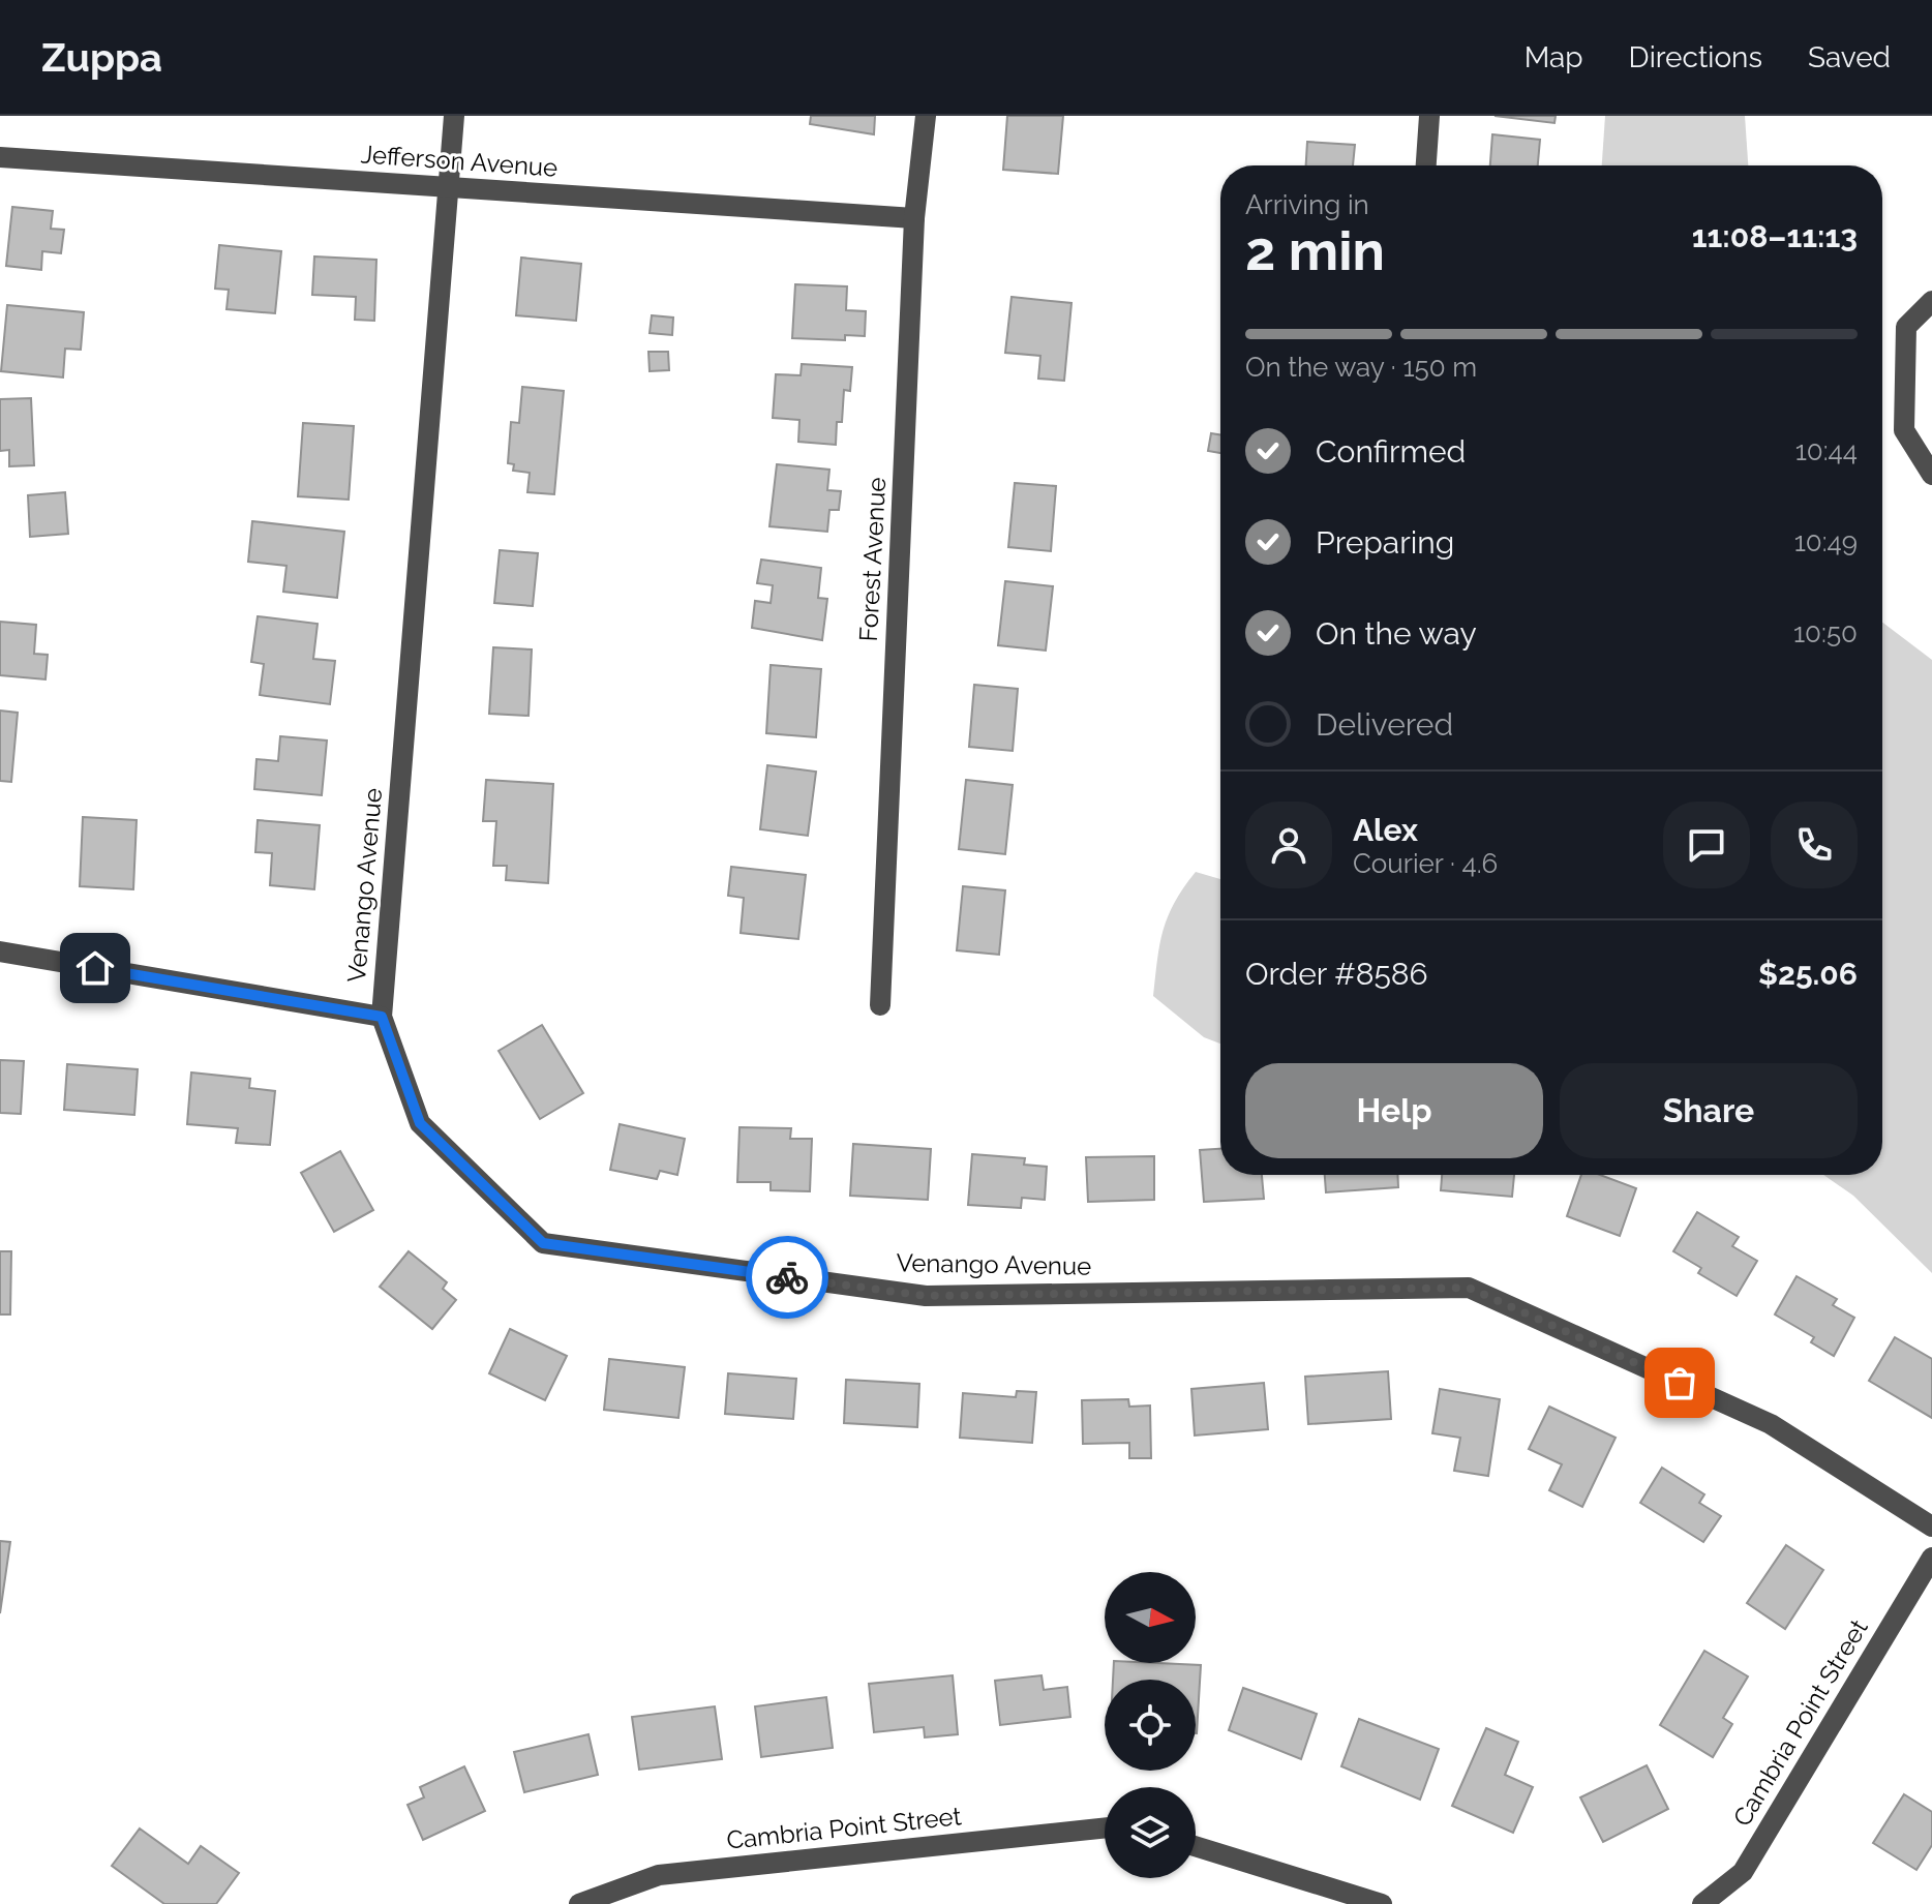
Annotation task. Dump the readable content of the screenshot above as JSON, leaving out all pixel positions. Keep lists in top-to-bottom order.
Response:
{
  "streets": {
    "street": [
      "Jefferson Avenue",
      "Forest Avenue",
      "Venango Avenue",
      "Cambria Point Street"
    ]
  },
  "crossings": [
    ["Jefferson Avenue", "Forest Avenue"],
    ["Jefferson Avenue", "Venango Avenue"]
  ],
  "north": "right",
  "page": {
    "header": "Zuppa",
    "nav": ["Map", "Directions", "Saved"],
    "heading": ["2 min", "Arriving in", "11:08–11:13"],
    "panel": [
      "Alex",
      "Courier · 4.6",
      "Order #8586",
      "$25.06"
    ],
    "bar": "On the way · 150 m",
    "list": [
      ["Confirmed", "10:44"],
      ["Preparing", "10:49"],
      ["On the way", "10:50"],
      "Delivered"
    ],
    "buttons": ["Help", "Share"]
  }
}
